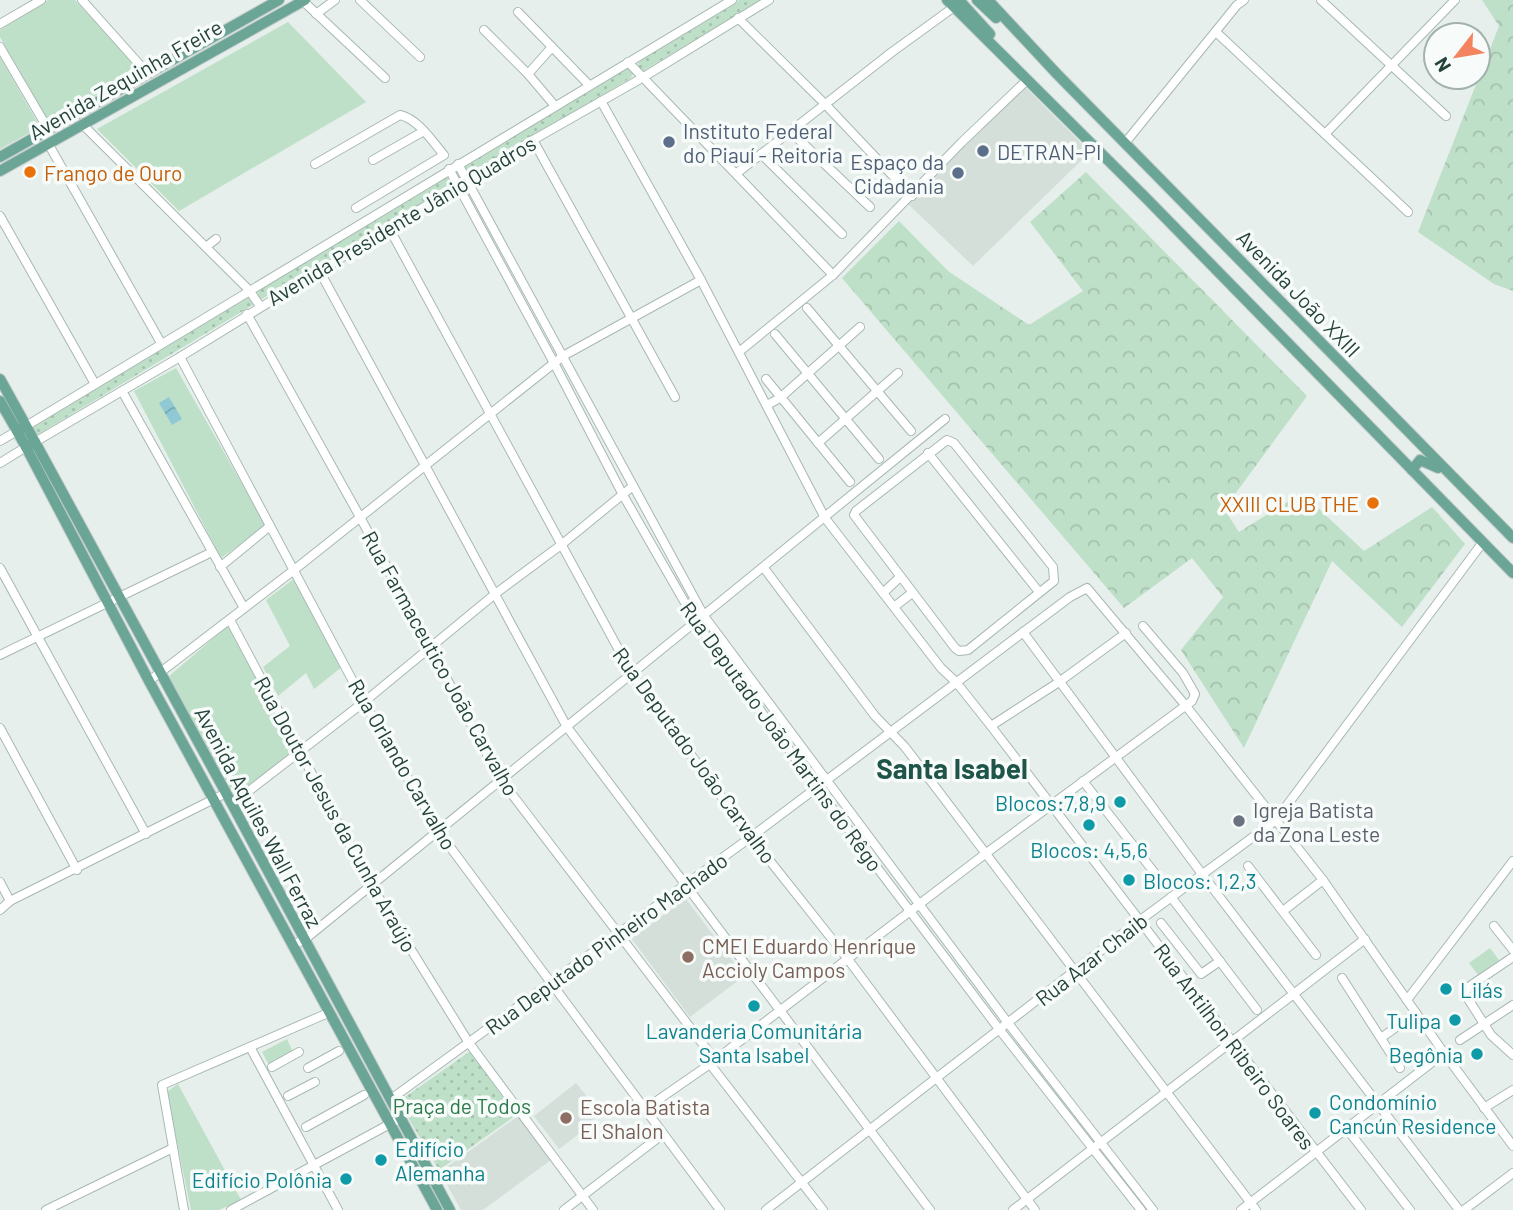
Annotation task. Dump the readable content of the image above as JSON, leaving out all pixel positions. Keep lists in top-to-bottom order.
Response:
{
  "streets": {
    "main road": ["Avenida Zequinha Freire", "Avenida João XXIII", "Avenida Aquiles Wall Ferraz"],
    "street": [
      "Avenida Presidente Jânio Quadros",
      "Rua Farmaceutico João Carvalho",
      "Rua Deputado João Martins do Rêgo",
      "Rua Deputado João Carvalho",
      "Rua Orlando Carvalho",
      "Rua Doutor Jesus da Cunha Araújo",
      "Rua Deputado Pinheiro Machado",
      "Rua Azar Chaib",
      "Rua Antilhon Ribeiro Soares"
    ]
  },
  "crossings": [
    ["Avenida Presidente Jânio Quadros", "Rua Farmaceutico João Carvalho"],
    ["Avenida Presidente Jânio Quadros", "Rua Deputado João Martins do Rêgo"],
    ["Avenida Presidente Jânio Quadros", "Rua Deputado João Carvalho"],
    ["Avenida Presidente Jânio Quadros", "Rua Orlando Carvalho"],
    ["Avenida Presidente Jânio Quadros", "Avenida Aquiles Wall Ferraz"],
    ["Avenida Presidente Jânio Quadros", "Rua Antilhon Ribeiro Soares"],
    ["Avenida João XXIII", "Rua Azar Chaib"],
    ["Rua Farmaceutico João Carvalho", "Rua Deputado Pinheiro Machado"],
    ["Rua Farmaceutico João Carvalho", "Rua Azar Chaib"],
    ["Rua Deputado João Martins do Rêgo", "Rua Deputado Pinheiro Machado"],
    ["Rua Deputado João Martins do Rêgo", "Rua Azar Chaib"],
    ["Rua Deputado João Carvalho", "Rua Deputado Pinheiro Machado"],
    ["Rua Deputado João Carvalho", "Rua Azar Chaib"],
    ["Rua Orlando Carvalho", "Rua Deputado Pinheiro Machado"],
    ["Rua Doutor Jesus da Cunha Araújo", "Rua Deputado Pinheiro Machado"],
    ["Avenida Aquiles Wall Ferraz", "Rua Deputado Pinheiro Machado"],
    ["Rua Deputado Pinheiro Machado", "Rua Antilhon Ribeiro Soares"],
    ["Rua Azar Chaib", "Rua Antilhon Ribeiro Soares"]
  ],
  "districts": ["Santa Isabel"],
  "parks": ["Praça de Todos"],
  "places": [
    "Instituto Federal do Piauí - Reitoria",
    "DETRAN-PI",
    "Frango de Ouro",
    "Espaço da Cidadania",
    "XXIII CLUB THE",
    "Blocos:7,8,9",
    "Igreja Batista da Zona Leste",
    "Blocos: 4,5,6",
    "Blocos: 1,2,3",
    "CMEI Eduardo Henrique Accioly Campos",
    "Lilás",
    "Lavanderia Comunitária Santa Isabel",
    "Tulipa",
    "Begônia",
    "Condomínio Cancún Residence",
    "Escola Batista El Shalon",
    "Edifício Alemanha",
    "Edifício Polônia"
  ],
  "north": "bottom left"
}
